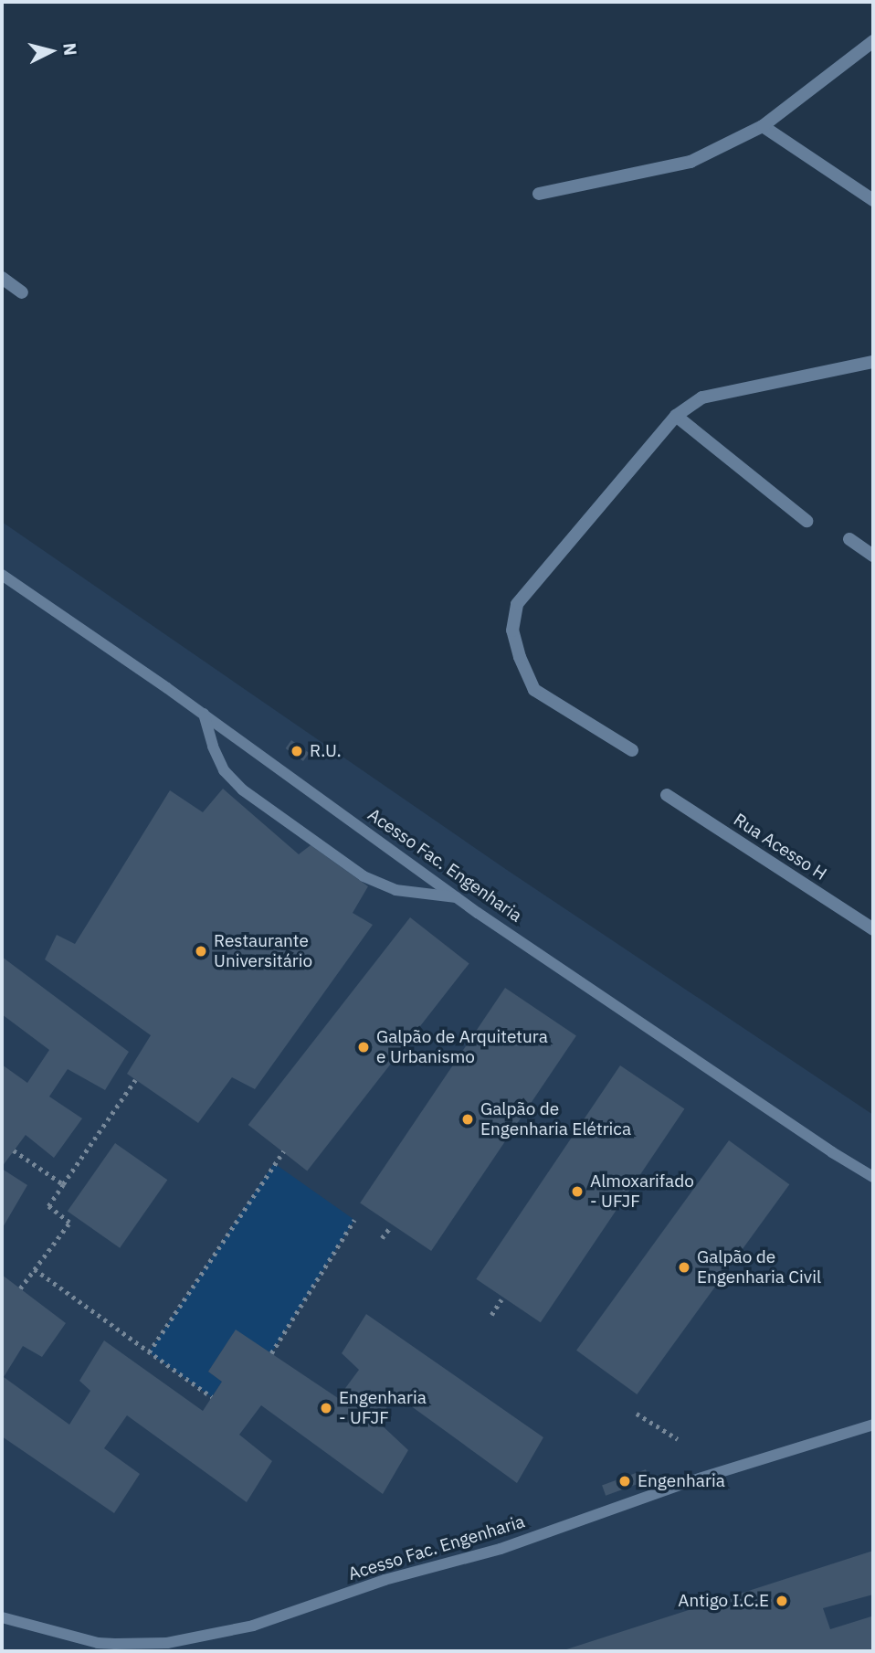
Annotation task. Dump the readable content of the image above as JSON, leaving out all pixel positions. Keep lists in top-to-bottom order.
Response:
{
  "streets": {
    "street": ["Rua Acesso H"],
    "lane": ["Acesso Fac. Engenharia"]
  },
  "places": [
    "R.U.",
    "Restaurante Universitário",
    "Galpão de Arquitetura e Urbanismo",
    "Galpão de Engenharia Elétrica",
    "Almoxarifado - UFJF",
    "Galpão de Engenharia Civil",
    "Engenharia - UFJF",
    "Engenharia",
    "Antigo I.C.E"
  ],
  "north": "right"
}
